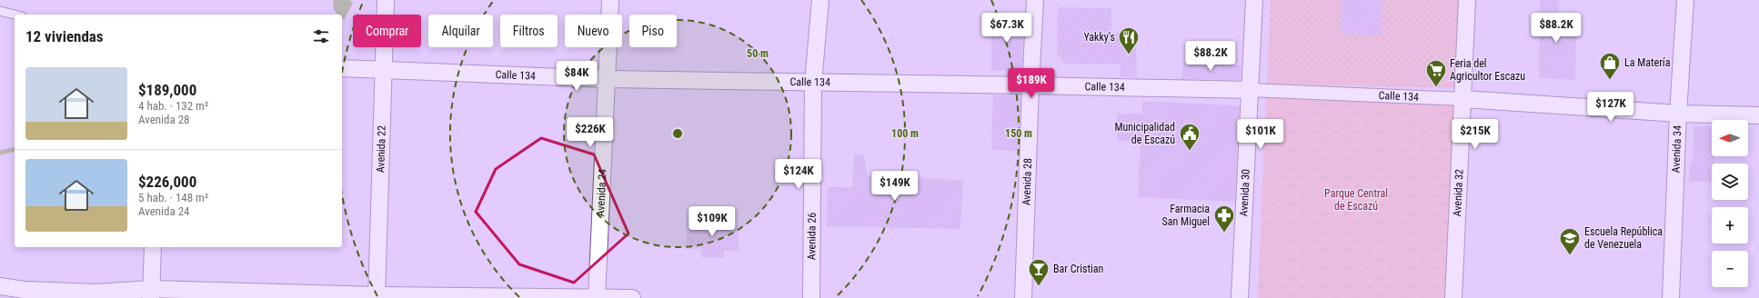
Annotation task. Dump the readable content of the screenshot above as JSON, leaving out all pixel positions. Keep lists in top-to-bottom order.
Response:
{
  "streets": {
    "street": [
      "Calle 134",
      "Avenida 22",
      "Avenida 34",
      "Avenida 28",
      "Avenida 24",
      "Avenida 30",
      "Avenida 32",
      "Avenida 26"
    ]
  },
  "crossings": [
    ["Calle 134", "Avenida 22"],
    ["Calle 134", "Avenida 34"],
    ["Calle 134", "Avenida 28"],
    ["Calle 134", "Avenida 24"],
    ["Calle 134", "Avenida 30"],
    ["Calle 134", "Avenida 32"],
    ["Calle 134", "Avenida 26"]
  ],
  "parks": ["Parque Central de Escazú"],
  "places": {
    "restaurant": ["Yakky's"],
    "shop": ["La Matería"],
    "supermarket": ["Feria del Agricultor Escazu"],
    "public building": ["Municipalidad de Escazú"],
    "pharmacy": ["Farmacia San Miguel"],
    "school or university": ["Escuela República de Venezuela"],
    "bar": ["Bar Cristian"]
  },
  "north": "left",
  "page": {
    "price": [
      "$67.3K",
      "$88.2K",
      "$88.2K",
      "$84K",
      "$189K",
      "$127K",
      "$226K",
      "$101K",
      "$215K",
      "$124K",
      "$149K",
      "$109K"
    ],
    "chip": [
      "Comprar",
      "Alquilar",
      "Filtros",
      "Nuevo",
      "Piso"
    ],
    "heading": "12 viviendas",
    "list": [
      {
        "name": "$189,000",
        "note": "4 hab. · 132 m² · Avenida 28"
      },
      {
        "name": "$226,000",
        "note": "5 hab. · 148 m² · Avenida 24"
      }
    ],
    "map_buttons": ["+", "−"]
  },
  "rings": ["50 m", "100 m", "150 m"]
}
